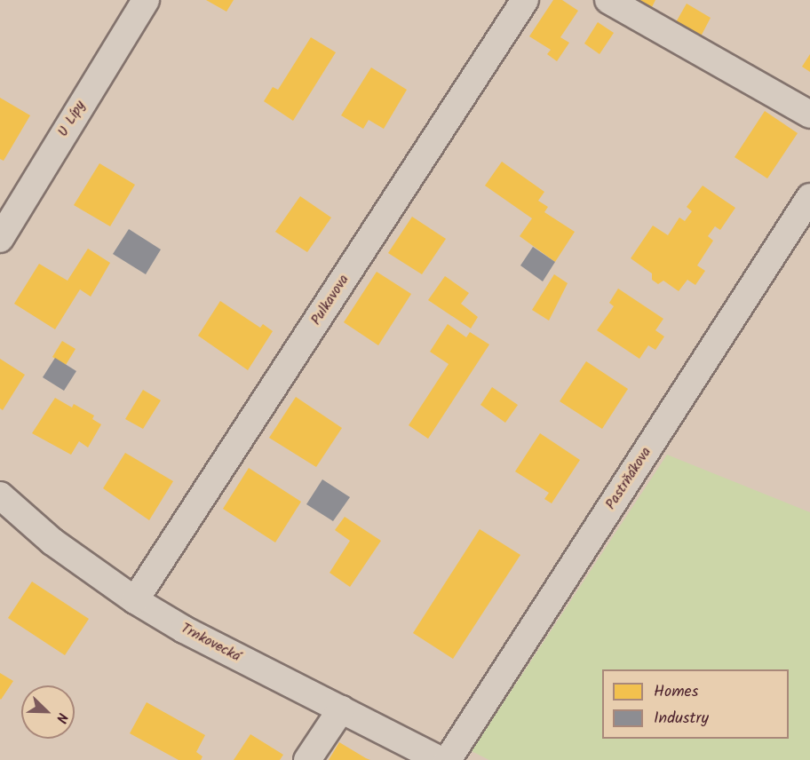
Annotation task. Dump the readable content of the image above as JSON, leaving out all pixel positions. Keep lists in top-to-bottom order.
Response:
{
  "streets": {
    "street": [
      "U Lípy",
      "Pulkavova",
      "Pastrňákova",
      "Trnkovecká"
    ]
  },
  "crossings": [
    ["Pulkavova", "Trnkovecká"]
  ],
  "legend": ["Homes", "Industry"],
  "north": "bottom right"
}
